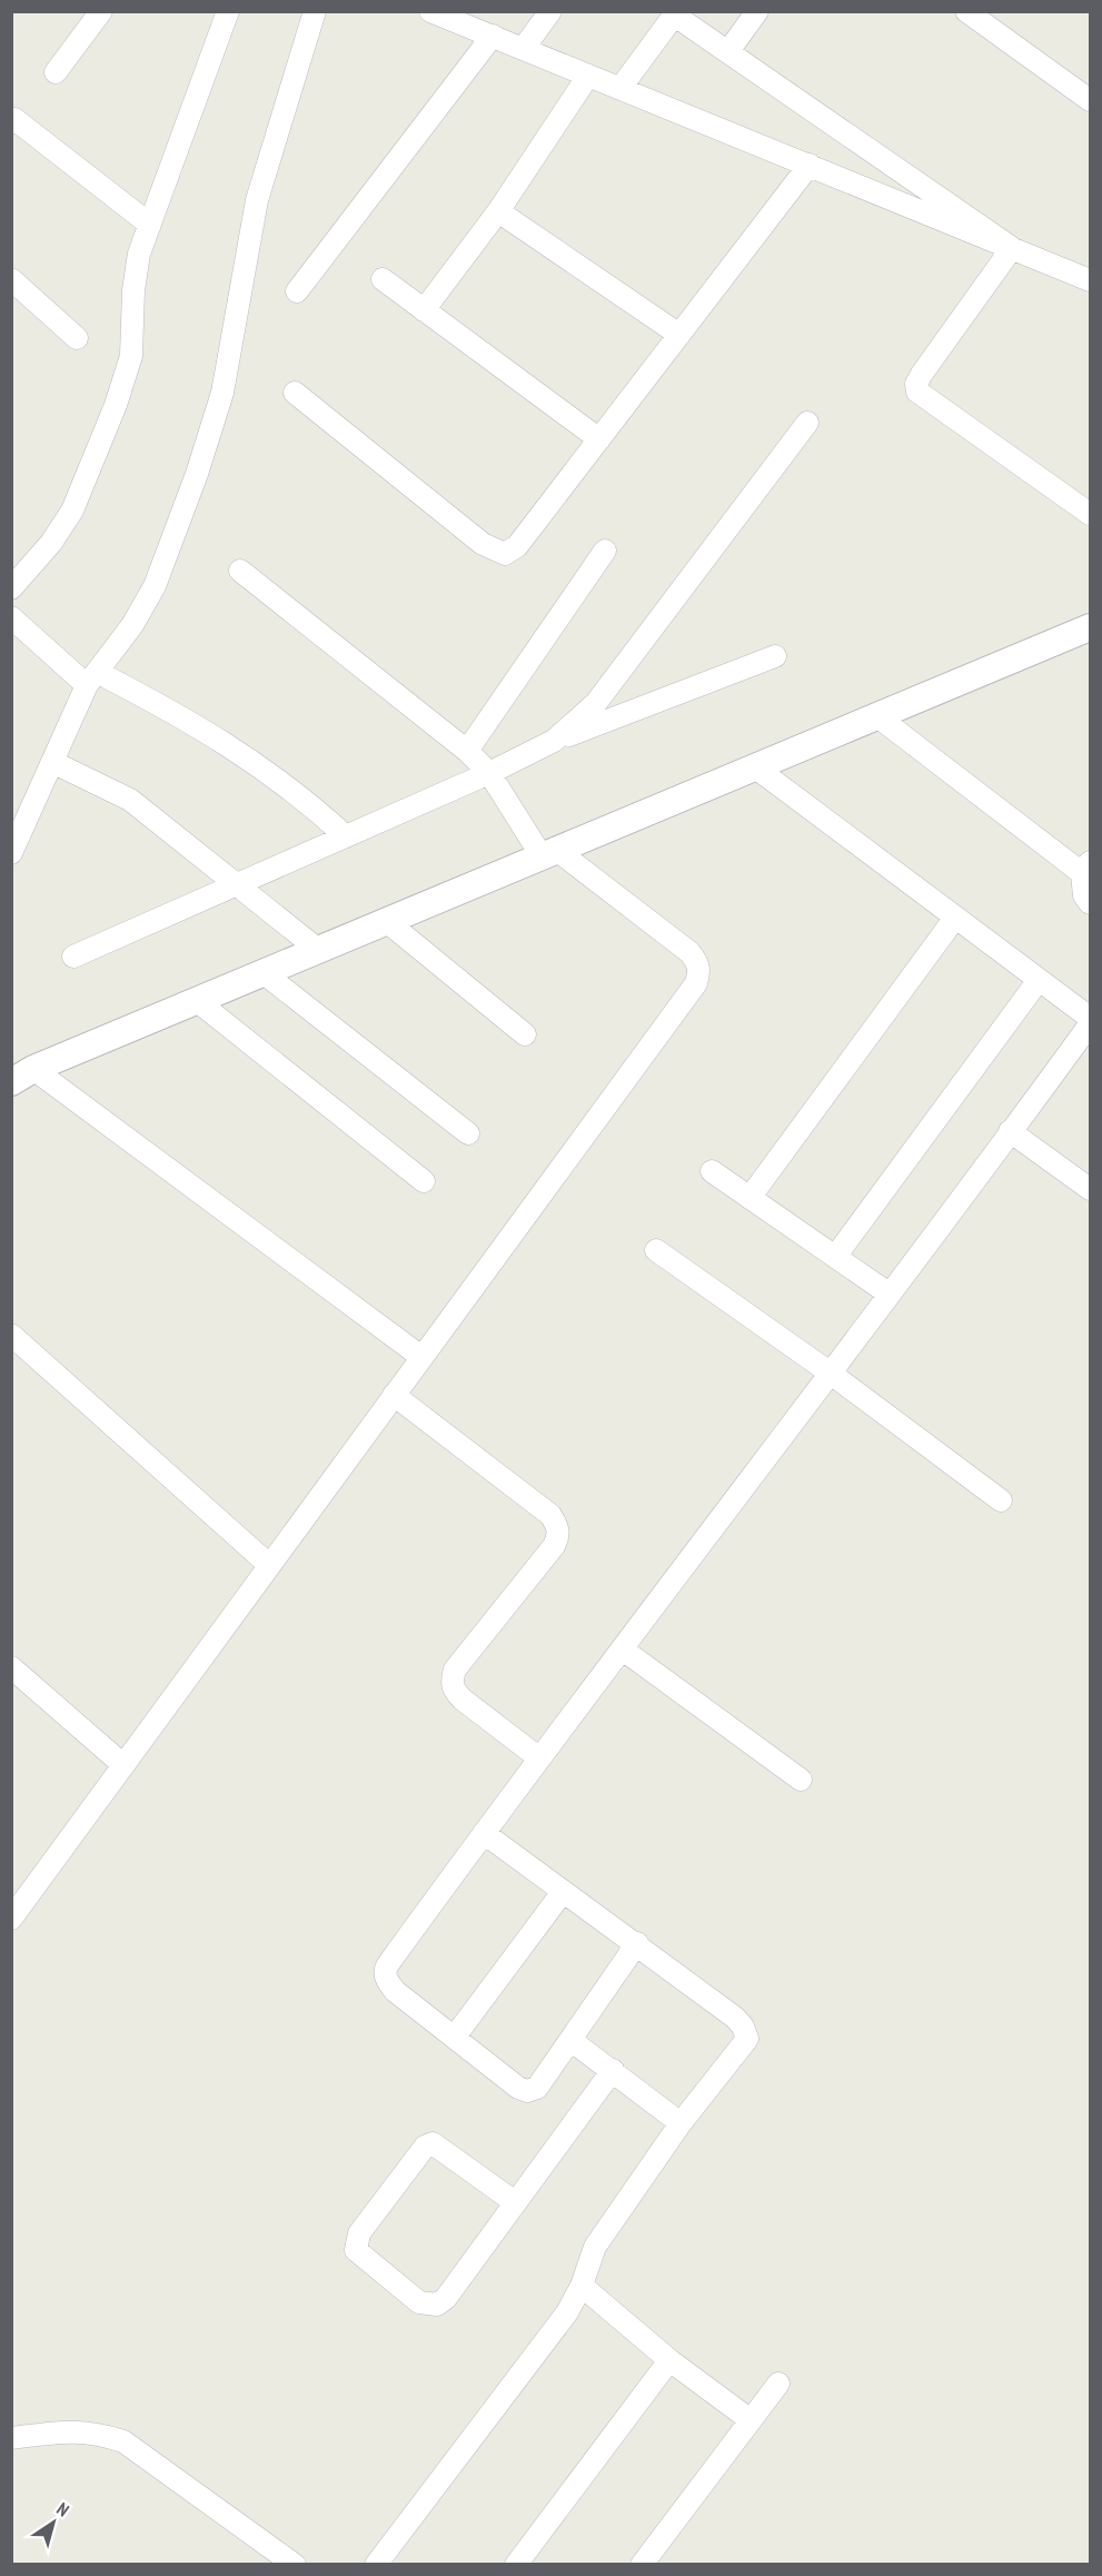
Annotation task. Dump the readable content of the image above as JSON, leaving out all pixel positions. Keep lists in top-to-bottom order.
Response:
{
  "north": "top right"
}
